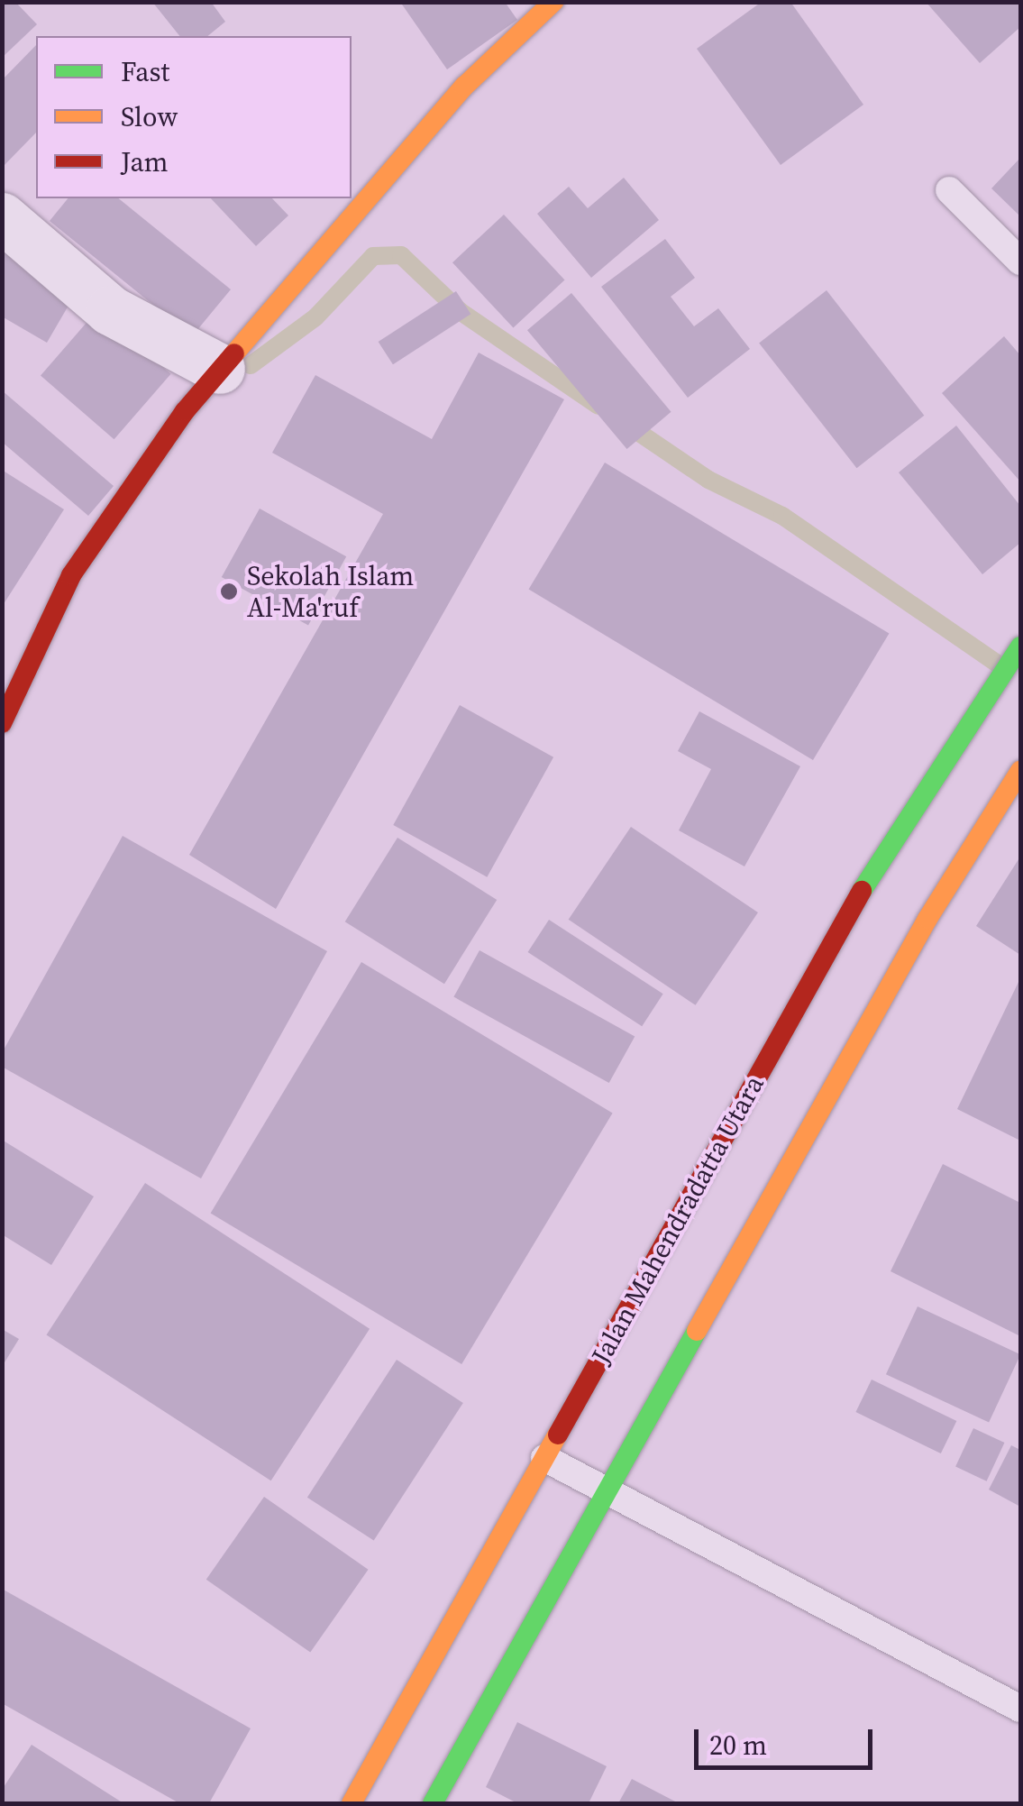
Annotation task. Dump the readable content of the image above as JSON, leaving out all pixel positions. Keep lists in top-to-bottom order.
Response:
{
  "streets": {
    "main road": ["Jalan Mahendradatta Utara"]
  },
  "places": ["Sekolah Islam Al-Ma'ruf"],
  "legend": ["Fast", "Slow", "Jam"],
  "scale_bar": "20 m"
}
